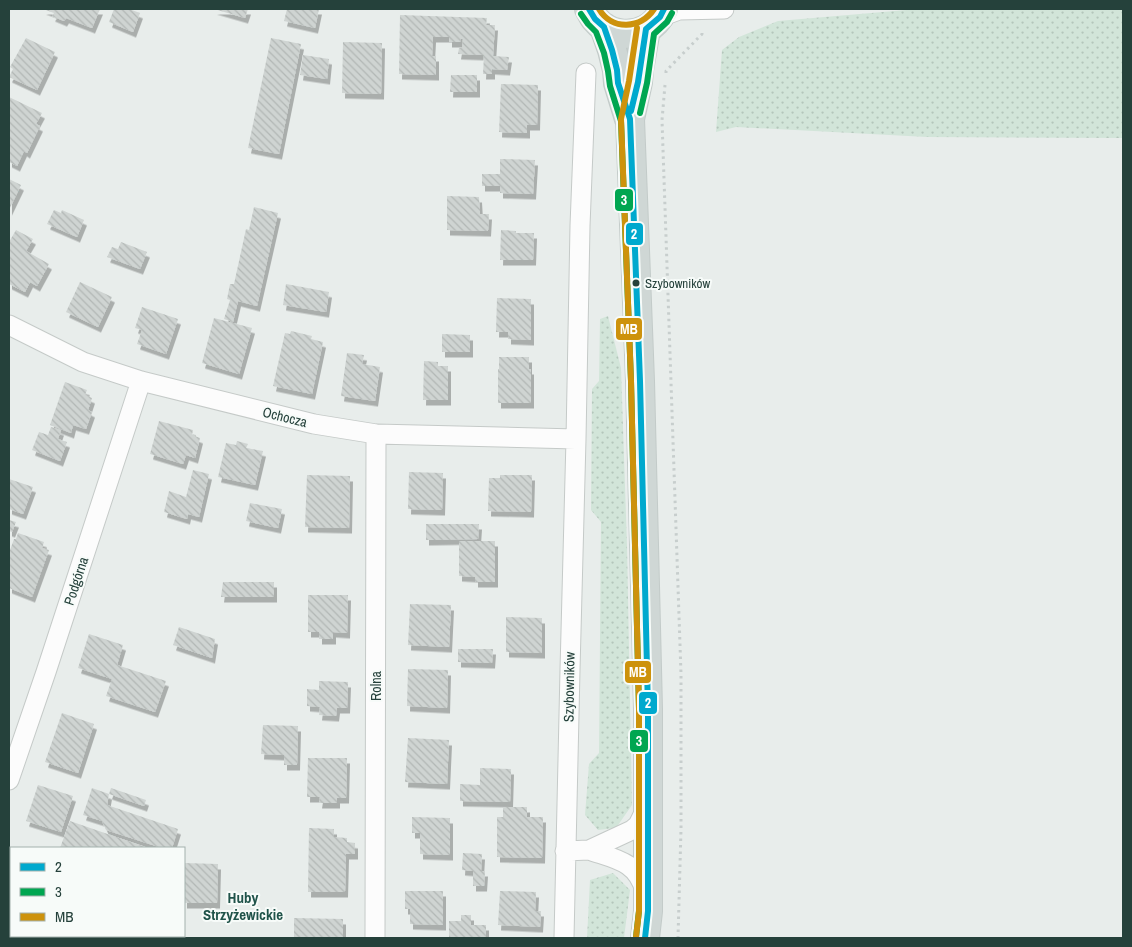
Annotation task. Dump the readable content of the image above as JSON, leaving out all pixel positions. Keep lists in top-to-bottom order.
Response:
{
  "streets": {
    "street": [
      "Ochocza",
      "Podgórna",
      "Rolna",
      "Szybowników"
    ]
  },
  "crossings": [
    ["Ochocza", "Podgórna"],
    ["Ochocza", "Rolna"],
    ["Ochocza", "Szybowników"]
  ],
  "districts": ["Huby Strzyżewickie"],
  "places": ["Szybowników"],
  "lines": ["transit line 2", "transit line MB", "transit line 3"],
  "legend": ["2", "3", "MB"]
}
